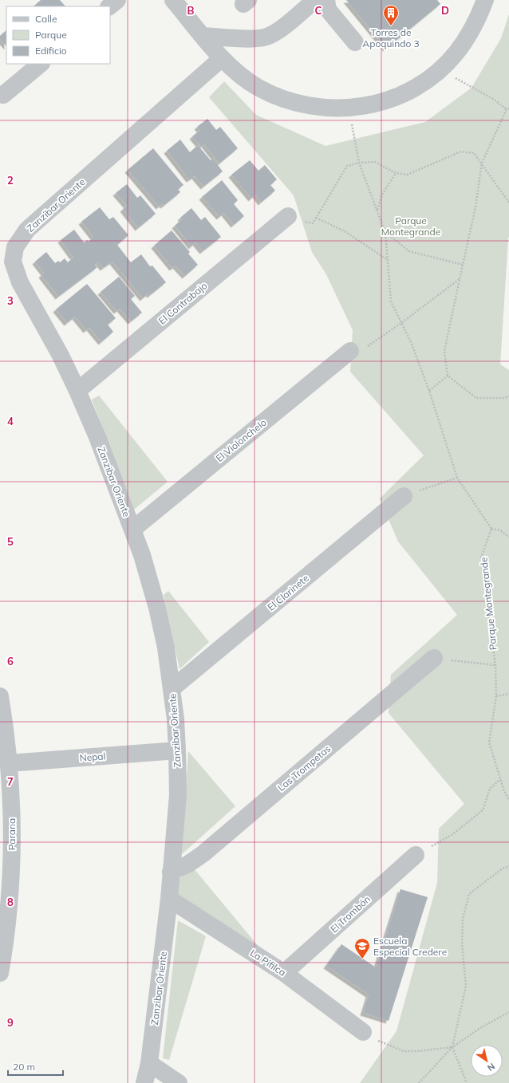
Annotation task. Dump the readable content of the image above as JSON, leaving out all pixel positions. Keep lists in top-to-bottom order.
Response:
{
  "streets": {
    "street": [
      "Zanzibar Oriente",
      "El Contrabajo",
      "El Violonchelo",
      "El Clarinete",
      "Nepal",
      "Las Trompetas",
      "Parana",
      "El Trombón",
      "La Pifilca"
    ],
    "path": ["Parque Montegrande"]
  },
  "crossings": [
    ["Zanzibar Oriente", "El Contrabajo"],
    ["Zanzibar Oriente", "El Violonchelo"],
    ["Zanzibar Oriente", "El Clarinete"],
    ["Zanzibar Oriente", "Nepal"],
    ["Zanzibar Oriente", "Las Trompetas"],
    ["Zanzibar Oriente", "La Pifilca"],
    ["Nepal", "Parana"],
    ["El Trombón", "La Pifilca"]
  ],
  "parks": ["Parque Montegrande"],
  "places": {
    "building": ["Torres de Apoquindo 3"],
    "school or university": ["Escuela Especial Credere"]
  },
  "legend": ["Calle", "Parque", "Edificio"],
  "scale_bar": "20 m",
  "north": "bottom right",
  "grid": {
    "columns": ["B", "C", "D"],
    "rows": [
      "2",
      "3",
      "4",
      "5",
      "6",
      "7",
      "8",
      "9"
    ]
  }
}
